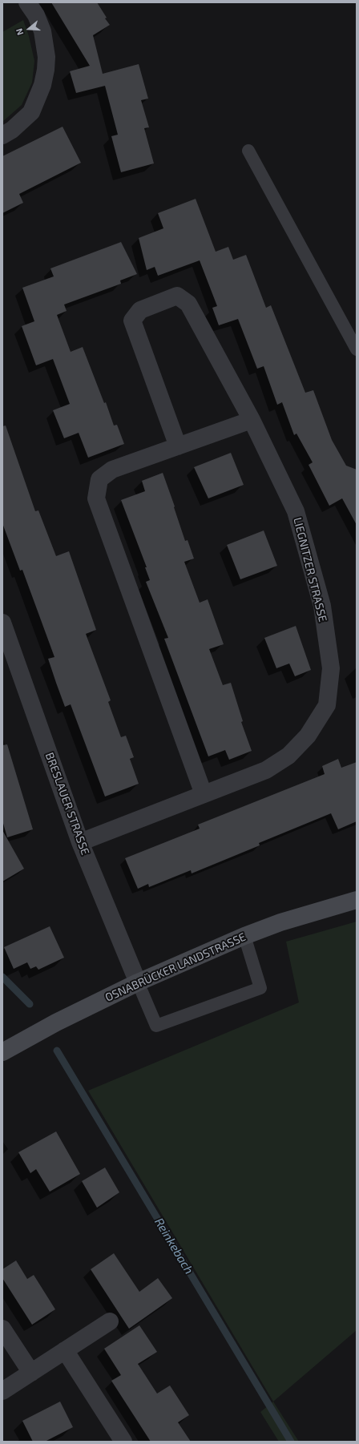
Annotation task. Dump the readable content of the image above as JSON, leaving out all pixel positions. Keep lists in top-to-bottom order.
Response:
{
  "streets": {
    "street": ["LIEGNITZER STRASSE", "BRESLAUER STRASSE", "OSNABRÜCKER LANDSTRASSE"]
  },
  "crossings": [
    ["LIEGNITZER STRASSE", "BRESLAUER STRASSE"],
    ["BRESLAUER STRASSE", "OSNABRÜCKER LANDSTRASSE"]
  ],
  "water": ["Reinkebach"],
  "north": "left"
}
